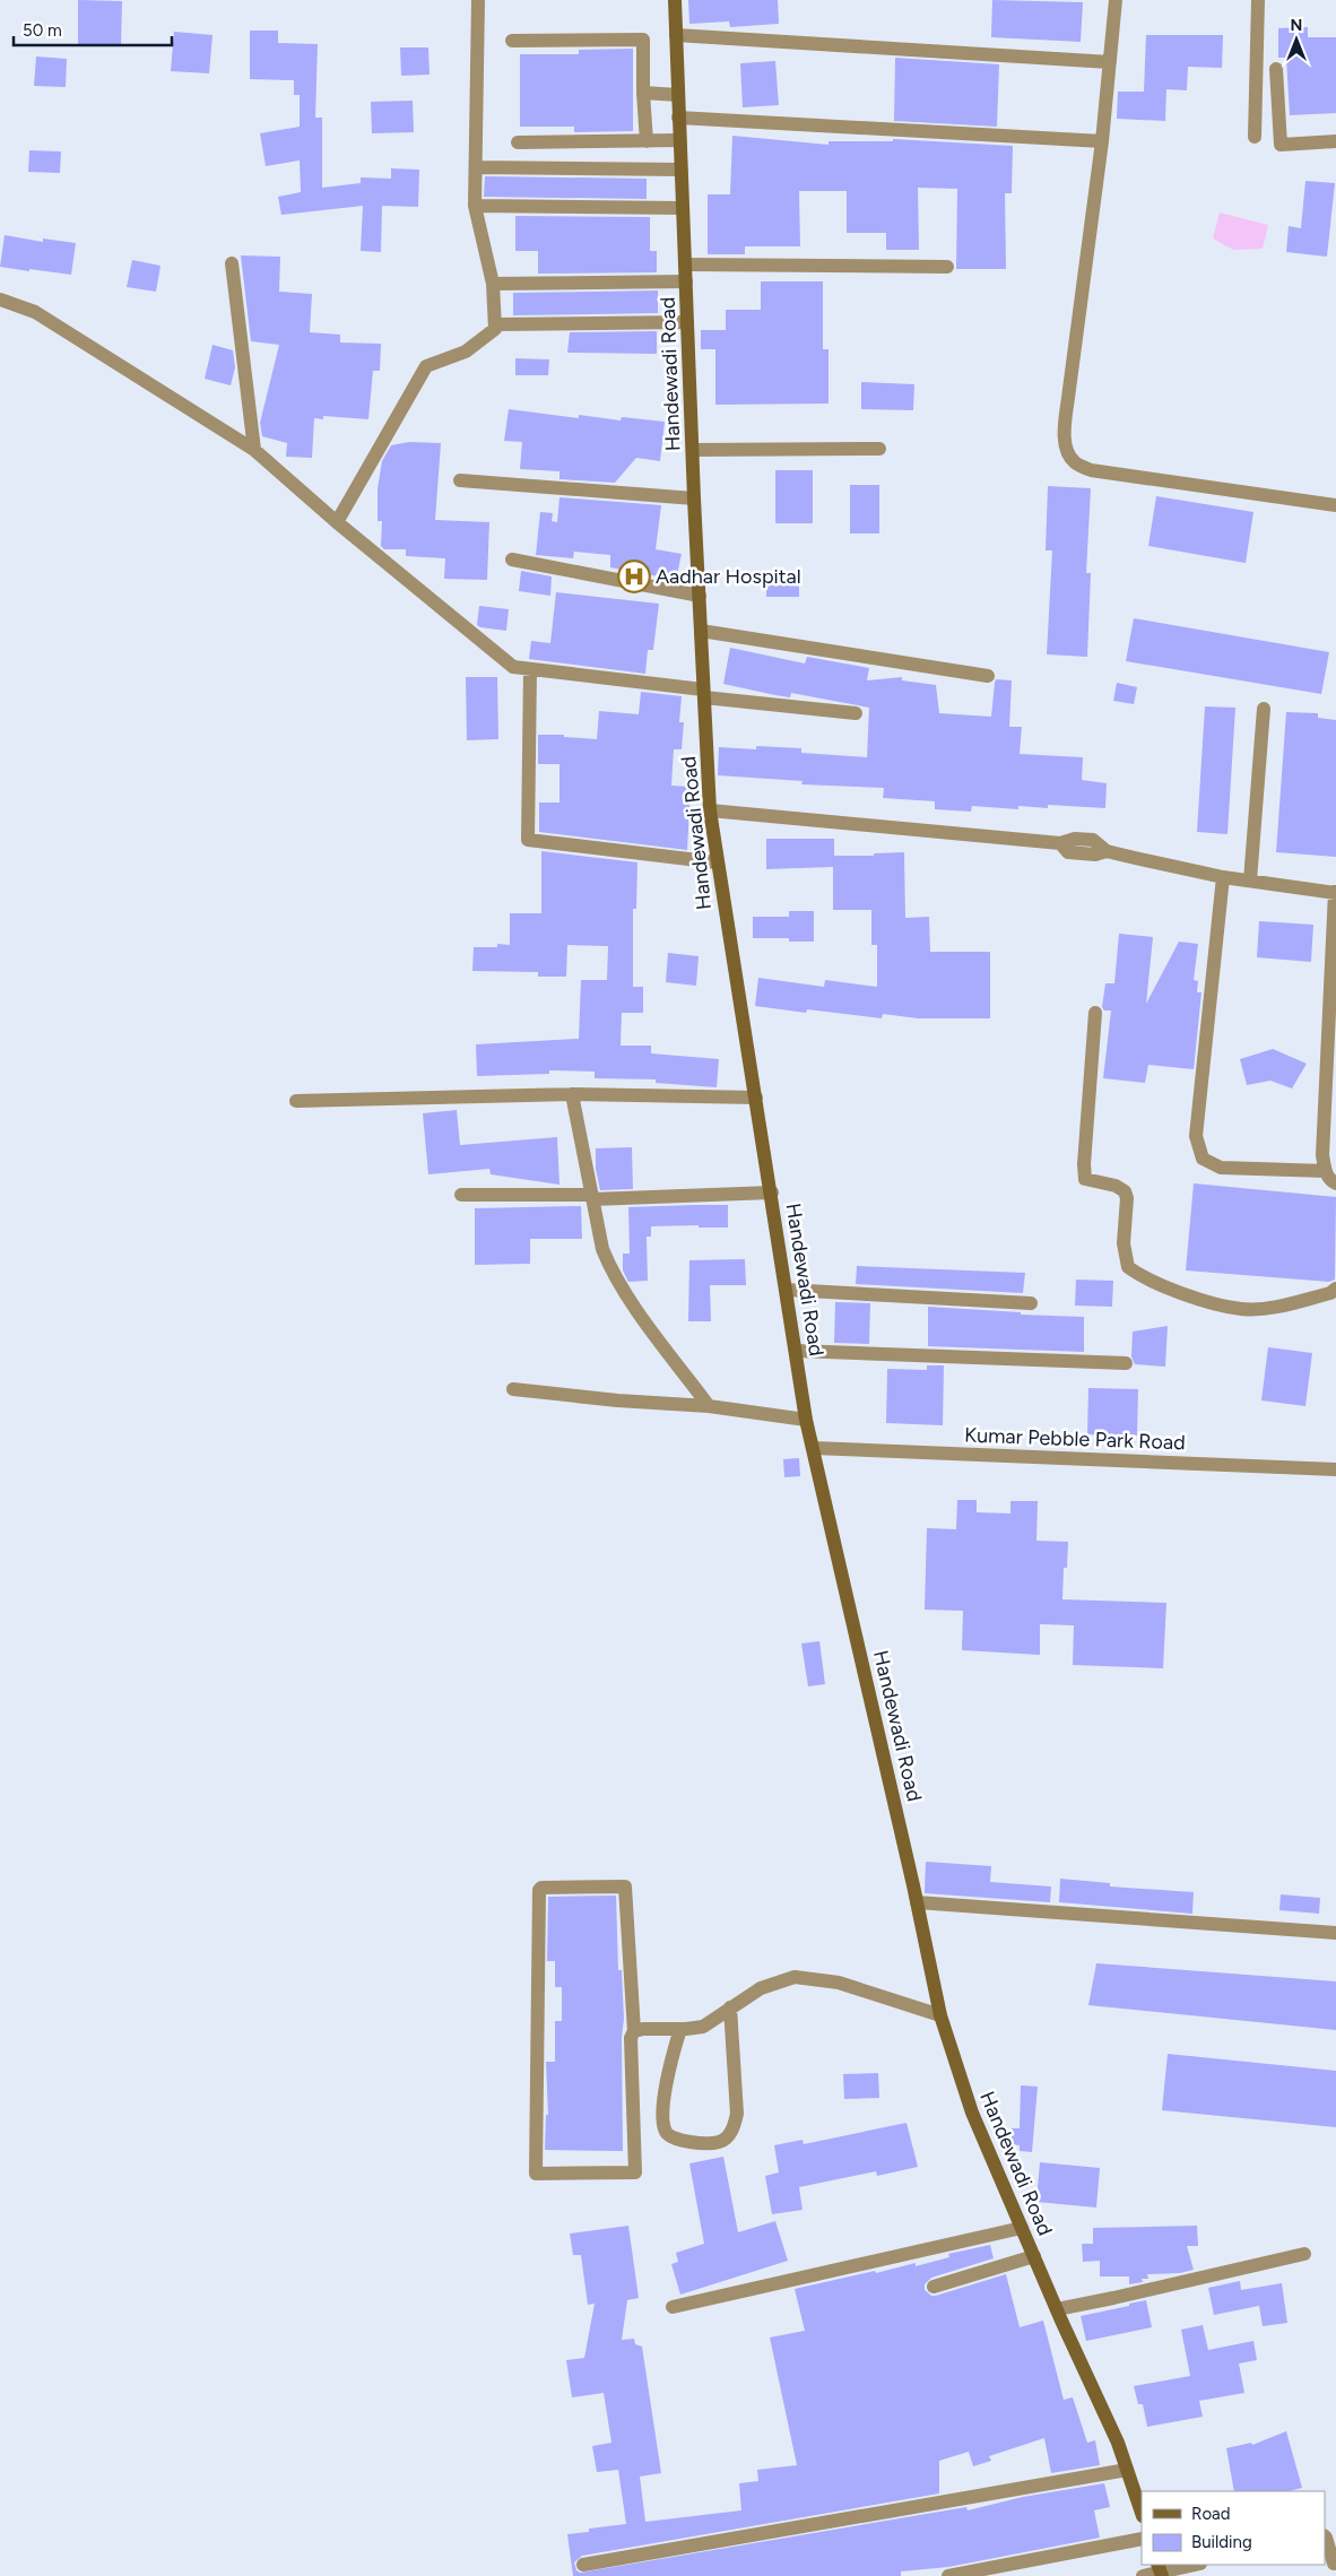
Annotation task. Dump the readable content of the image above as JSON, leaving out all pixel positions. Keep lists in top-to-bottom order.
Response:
{
  "streets": {
    "main road": ["Handewadi Road"],
    "street": ["Kumar Pebble Park Road"]
  },
  "crossings": [
    ["Handewadi Road", "Kumar Pebble Park Road"]
  ],
  "places": {
    "hospital": ["Aadhar Hospital"]
  },
  "legend": ["Road", "Building"],
  "scale_bar": "50 m",
  "north": "top"
}
